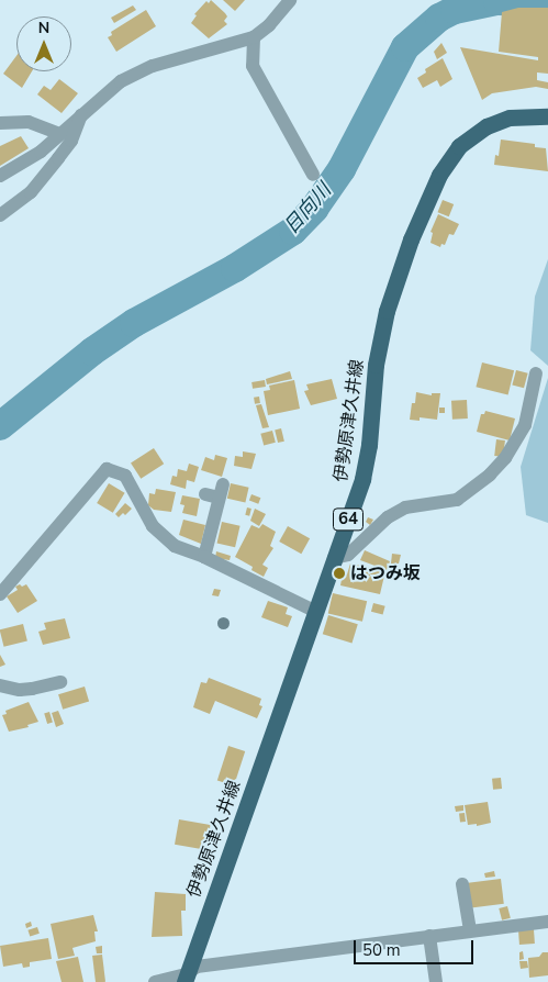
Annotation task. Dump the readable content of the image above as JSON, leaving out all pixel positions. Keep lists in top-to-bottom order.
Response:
{
  "streets": {
    "main road": ["伊勢原津久井線", "64"]
  },
  "water": ["日向川"],
  "places": ["はつみ坂"],
  "scale_bar": "50 m",
  "north": "top"
}
